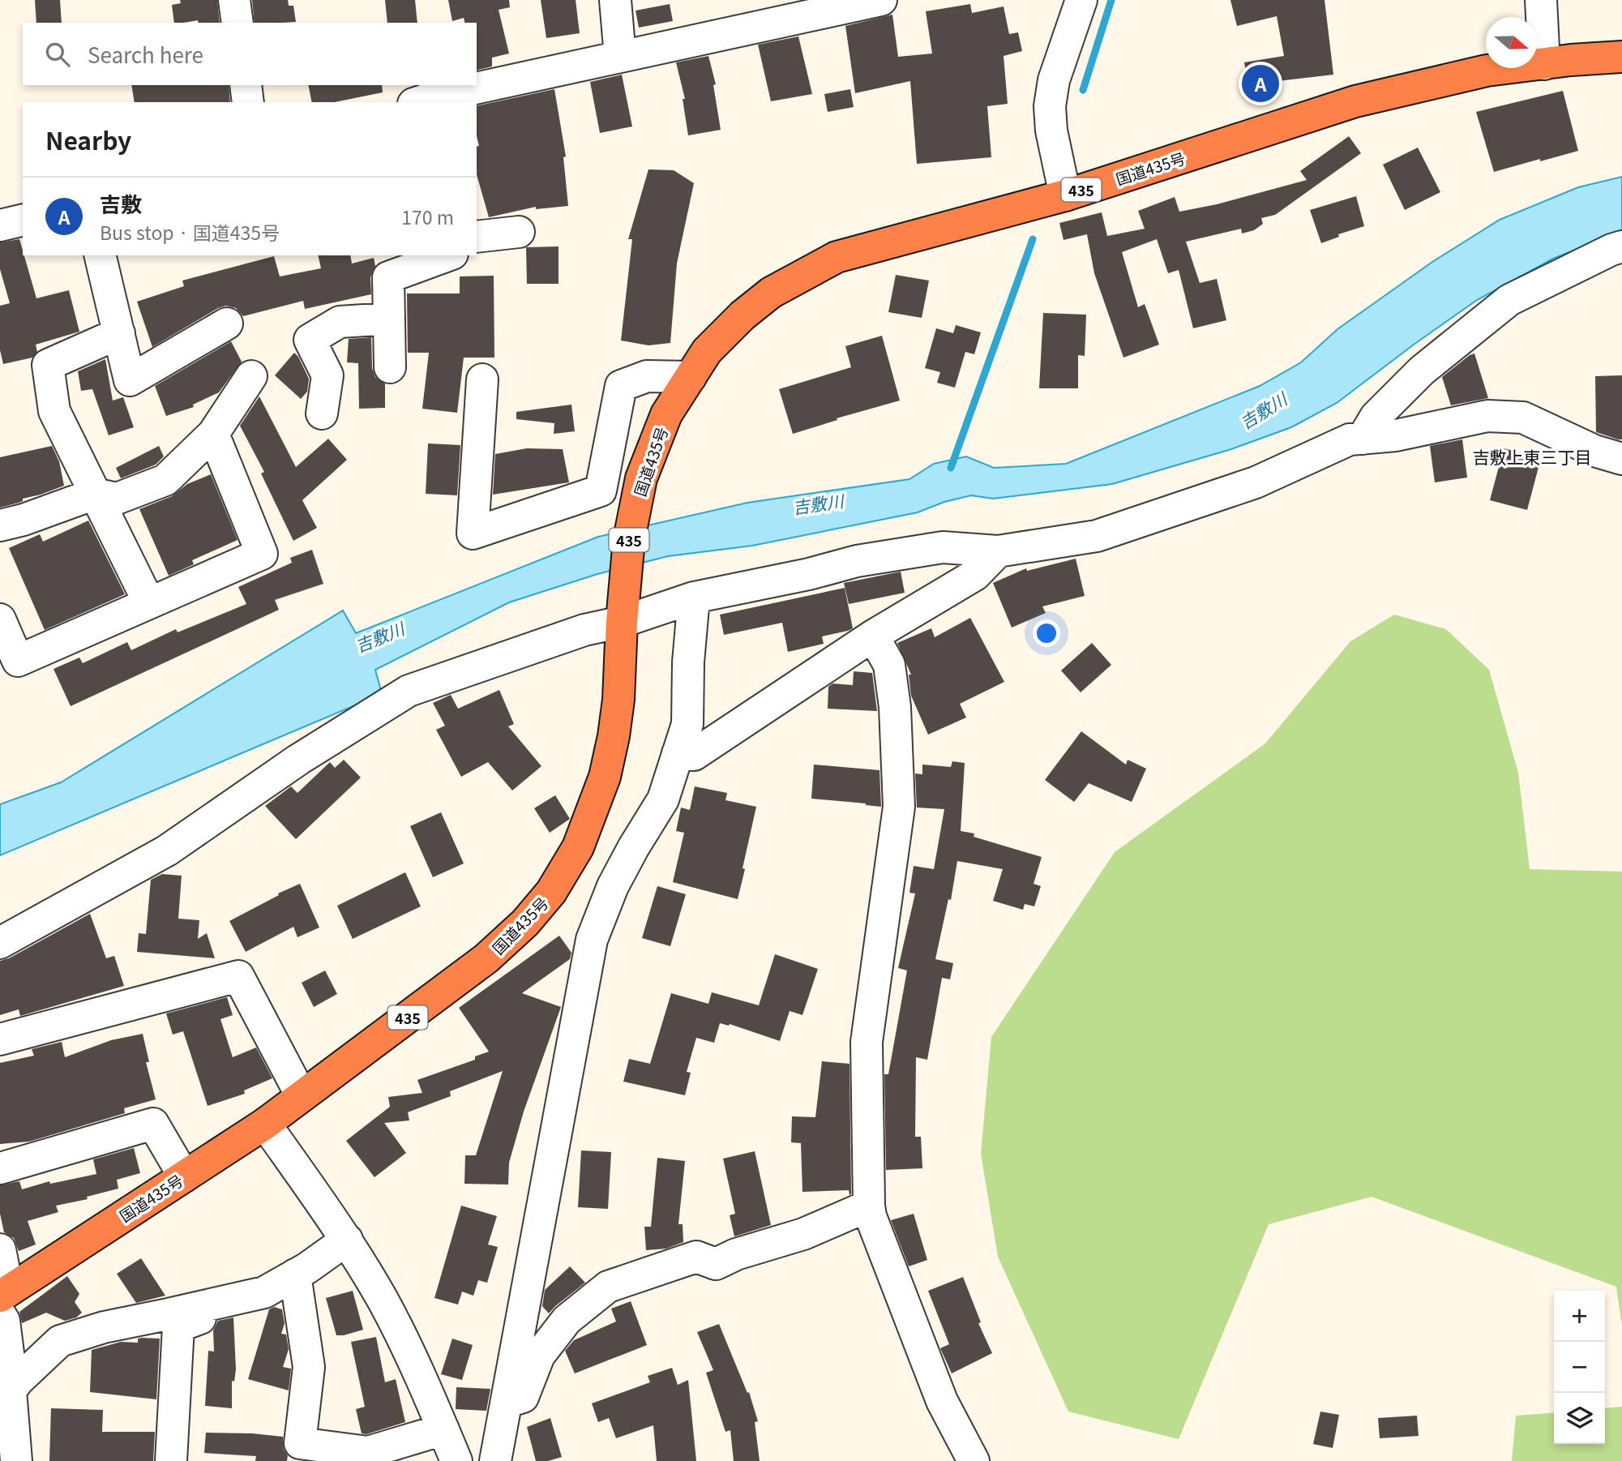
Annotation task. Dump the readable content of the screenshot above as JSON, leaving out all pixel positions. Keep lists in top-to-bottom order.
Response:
{
  "streets": {
    "highway": ["国道435号", "435"]
  },
  "districts": ["吉敷上東三丁目"],
  "water": ["吉敷川"],
  "north": "right",
  "page": {
    "search": "Search here",
    "pins": "A",
    "heading": "Nearby",
    "list": [
      {
        "mark": "A",
        "name": "吉敷",
        "note": "Bus stop · 国道435号",
        "value": "170 m"
      }
    ],
    "map_buttons": ["+", "−"]
  }
}
